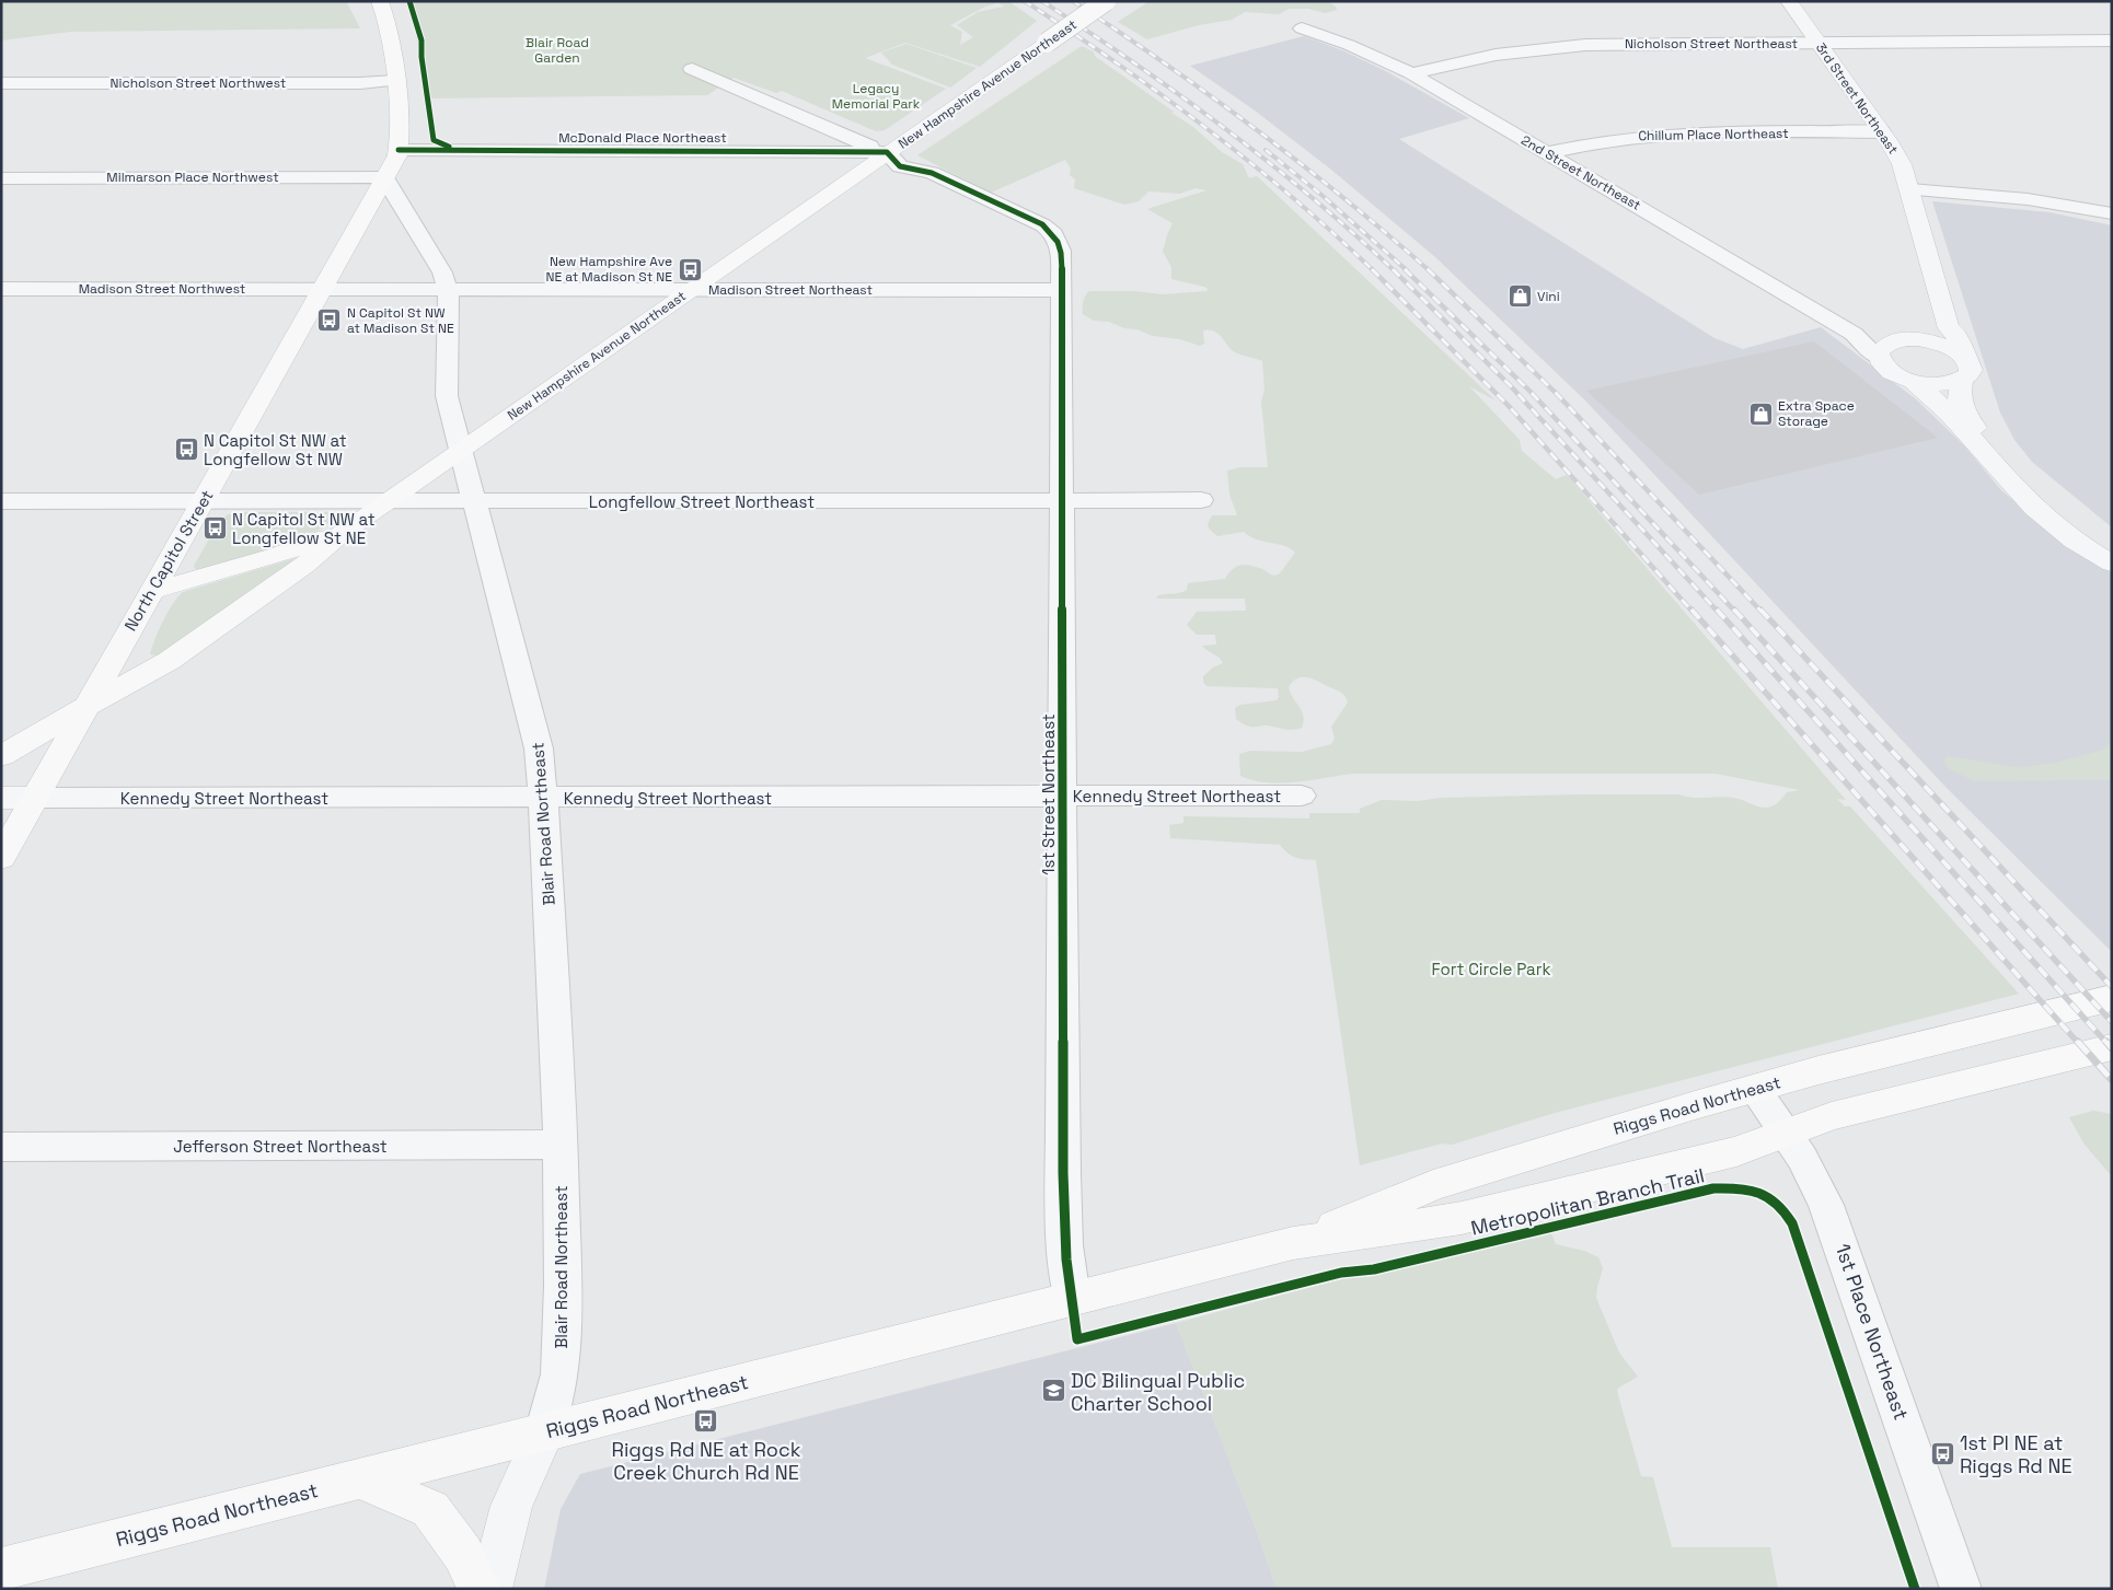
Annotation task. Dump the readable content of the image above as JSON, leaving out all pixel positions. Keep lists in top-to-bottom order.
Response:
{
  "streets": {
    "main road": ["New Hampshire Avenue Northeast", "North Capitol Street", "Riggs Road Northeast"],
    "street": [
      "Nicholson Street Northeast",
      "Nicholson Street Northwest",
      "3rd Street Northeast",
      "Chillum Place Northeast",
      "McDonald Place Northeast",
      "2nd Street Northeast",
      "Milmarson Place Northwest",
      "Madison Street Northwest",
      "Madison Street Northeast",
      "Longfellow Street Northeast",
      "1st Street Northeast",
      "Kennedy Street Northeast",
      "Blair Road Northeast",
      "Jefferson Street Northeast",
      "1st Place Northeast"
    ],
    "cycle path": ["Metropolitan Branch Trail"]
  },
  "crossings": [
    ["Nicholson Street Northeast", "3rd Street Northeast"],
    ["Nicholson Street Northeast", "2nd Street Northeast"],
    ["New Hampshire Avenue Northeast", "McDonald Place Northeast"],
    ["New Hampshire Avenue Northeast", "Madison Street Northeast"],
    ["New Hampshire Avenue Northeast", "Longfellow Street Northeast"],
    ["New Hampshire Avenue Northeast", "North Capitol Street"],
    ["New Hampshire Avenue Northeast", "1st Street Northeast"],
    ["New Hampshire Avenue Northeast", "Blair Road Northeast"],
    ["3rd Street Northeast", "Chillum Place Northeast"],
    ["Chillum Place Northeast", "2nd Street Northeast"],
    ["McDonald Place Northeast", "North Capitol Street"],
    ["McDonald Place Northeast", "1st Street Northeast"],
    ["Milmarson Place Northwest", "North Capitol Street"],
    ["Milmarson Place Northwest", "Blair Road Northeast"],
    ["Madison Street Northwest", "Madison Street Northeast"],
    ["Madison Street Northwest", "North Capitol Street"],
    ["Madison Street Northeast", "North Capitol Street"],
    ["Madison Street Northeast", "1st Street Northeast"],
    ["Madison Street Northeast", "Blair Road Northeast"],
    ["Longfellow Street Northeast", "North Capitol Street"],
    ["Longfellow Street Northeast", "1st Street Northeast"],
    ["Longfellow Street Northeast", "Blair Road Northeast"],
    ["North Capitol Street", "Kennedy Street Northeast"],
    ["North Capitol Street", "Blair Road Northeast"],
    ["1st Street Northeast", "Kennedy Street Northeast"],
    ["1st Street Northeast", "Riggs Road Northeast"],
    ["Kennedy Street Northeast", "Blair Road Northeast"],
    ["Blair Road Northeast", "Riggs Road Northeast"],
    ["Blair Road Northeast", "Jefferson Street Northeast"],
    ["Riggs Road Northeast", "1st Place Northeast"]
  ],
  "parks": ["Blair Road Garden", "Legacy Memorial Park", "Fort Circle Park"],
  "places": {
    "bus stop": [
      "New Hampshire Ave NE at Madison St NE",
      "N Capitol St NW at Madison St NE",
      "N Capitol St NW at Longfellow St NW",
      "N Capitol St NW at Longfellow St NE",
      "Riggs Rd NE at Rock Creek Church Rd NE",
      "1st Pl NE at Riggs Rd NE"
    ],
    "shop": ["Vini", "Extra Space Storage"],
    "school or university": ["DC Bilingual Public Charter School"]
  }
}
